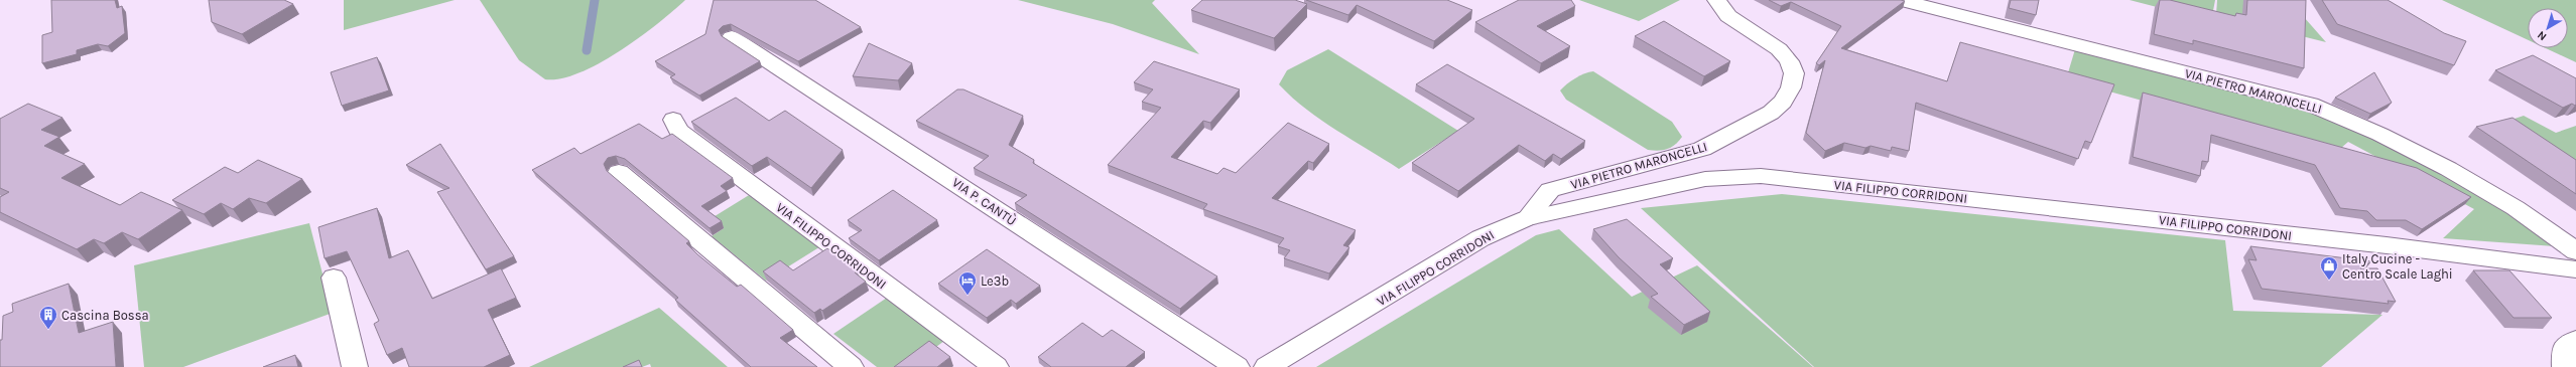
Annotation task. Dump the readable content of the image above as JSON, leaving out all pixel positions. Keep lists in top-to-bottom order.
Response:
{
  "streets": {
    "street": ["VIA PIETRO MARONCELLI", "VIA FILIPPO CORRIDONI", "VIA P. CANTÙ"]
  },
  "crossings": [
    ["VIA PIETRO MARONCELLI", "VIA FILIPPO CORRIDONI"]
  ],
  "places": {
    "shop": ["Italy Cucine - Centro Scale Laghi"],
    "hotel": ["Le3b"],
    "building": ["Cascina Bossa"]
  },
  "north": "bottom left"
}
